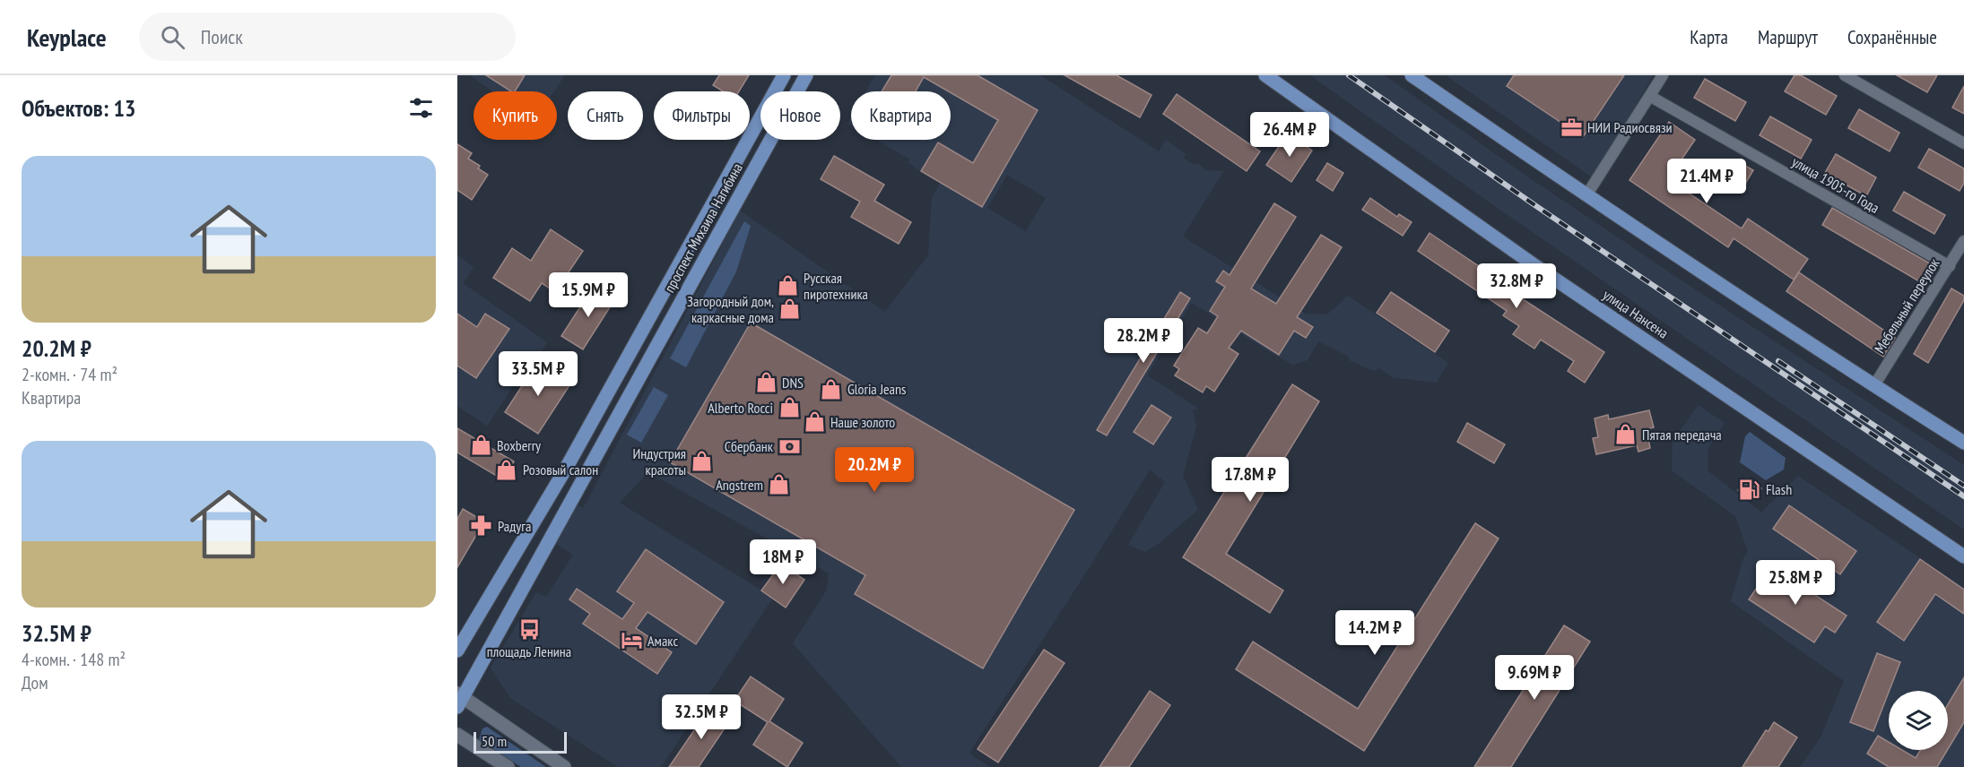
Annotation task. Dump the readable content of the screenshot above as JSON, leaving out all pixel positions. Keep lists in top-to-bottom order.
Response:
{
  "streets": {
    "main road": ["проспект Михаила Нагибина", "улица Нансена"],
    "street": ["улица 1905-го Года", "Мебельный переулок"]
  },
  "crossings": [
    ["улица 1905-го Года", "Мебельный переулок"]
  ],
  "places": {
    "office": ["НИИ Радиосвязи"],
    "shop": [
      "Русская пиротехника",
      "Загородный дом, каркасные дома",
      "DNS",
      "Gloria Jeans",
      "Alberto Rocci",
      "Наше золото",
      "Пятая передача",
      "Boxberry",
      "Индустрия красоты",
      "Розовый салон",
      "Angstrem"
    ],
    "bank": ["Сбербанк"],
    "fuel station": ["Flash"],
    "pharmacy": ["Радуга"],
    "bus stop": ["площадь Ленина"],
    "hotel": ["Амакс"]
  },
  "scale_bar": "50 m",
  "page": {
    "header": "Keyplace",
    "search": "Поиск",
    "nav": ["Карта", "Маршрут", "Сохранённые"],
    "heading": "Объектов: 13",
    "chip": [
      "Купить",
      "Снять",
      "Фильтры",
      "Новое",
      "Квартира"
    ],
    "price": [
      "26.4M ₽",
      "21.4M ₽",
      "32.8M ₽",
      "15.9M ₽",
      "28.2M ₽",
      "33.5M ₽",
      "20.2M ₽",
      "17.8M ₽",
      "18M ₽",
      "25.8M ₽",
      "14.2M ₽",
      "9.69M ₽",
      "32.5M ₽"
    ],
    "list": [
      {
        "name": "20.2M ₽",
        "note": "2-комн. · 74 m² · Квартира"
      },
      {
        "name": "32.5M ₽",
        "note": "4-комн. · 148 m² · Дом"
      }
    ],
    "scale": "50 m"
  }
}
